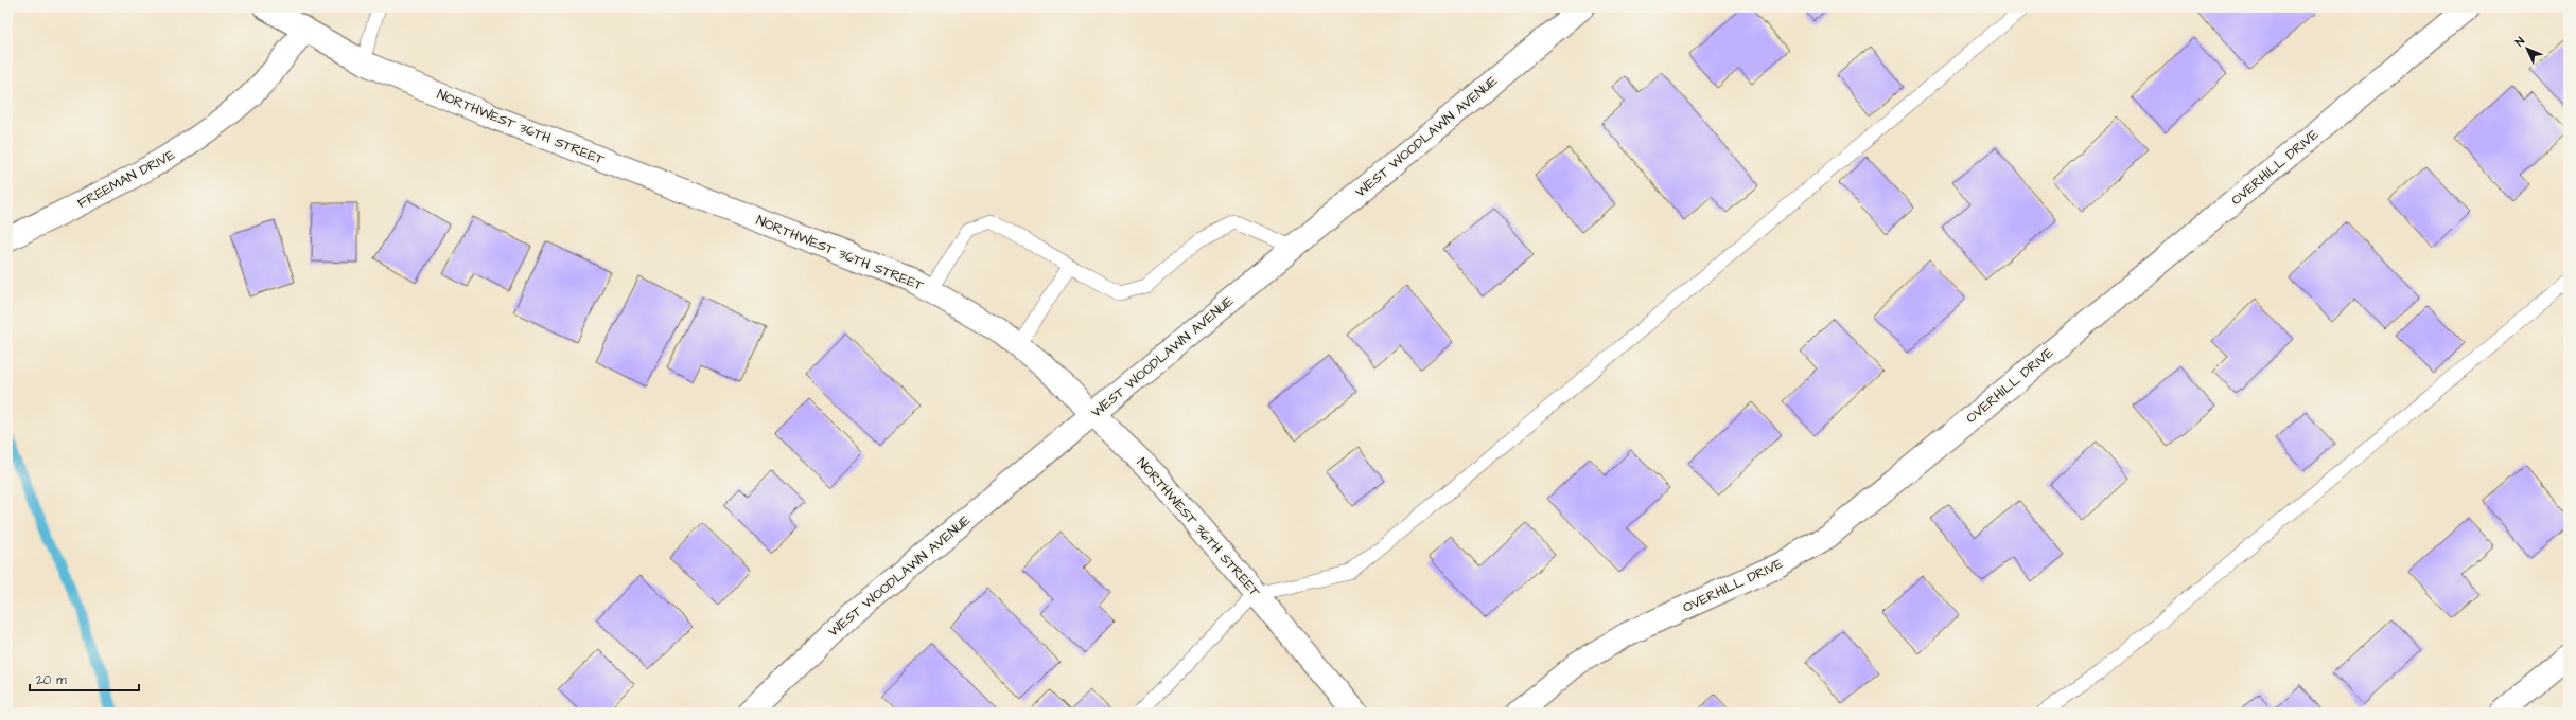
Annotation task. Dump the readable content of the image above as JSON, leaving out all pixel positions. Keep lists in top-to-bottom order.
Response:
{
  "streets": {
    "street": [
      "NORTHWEST 36TH STREET",
      "WEST WOODLAWN AVENUE",
      "OVERHILL DRIVE",
      "FREEMAN DRIVE"
    ]
  },
  "crossings": [
    ["NORTHWEST 36TH STREET", "WEST WOODLAWN AVENUE"],
    ["NORTHWEST 36TH STREET", "FREEMAN DRIVE"]
  ],
  "scale_bar": "20 m",
  "north": "top left"
}
